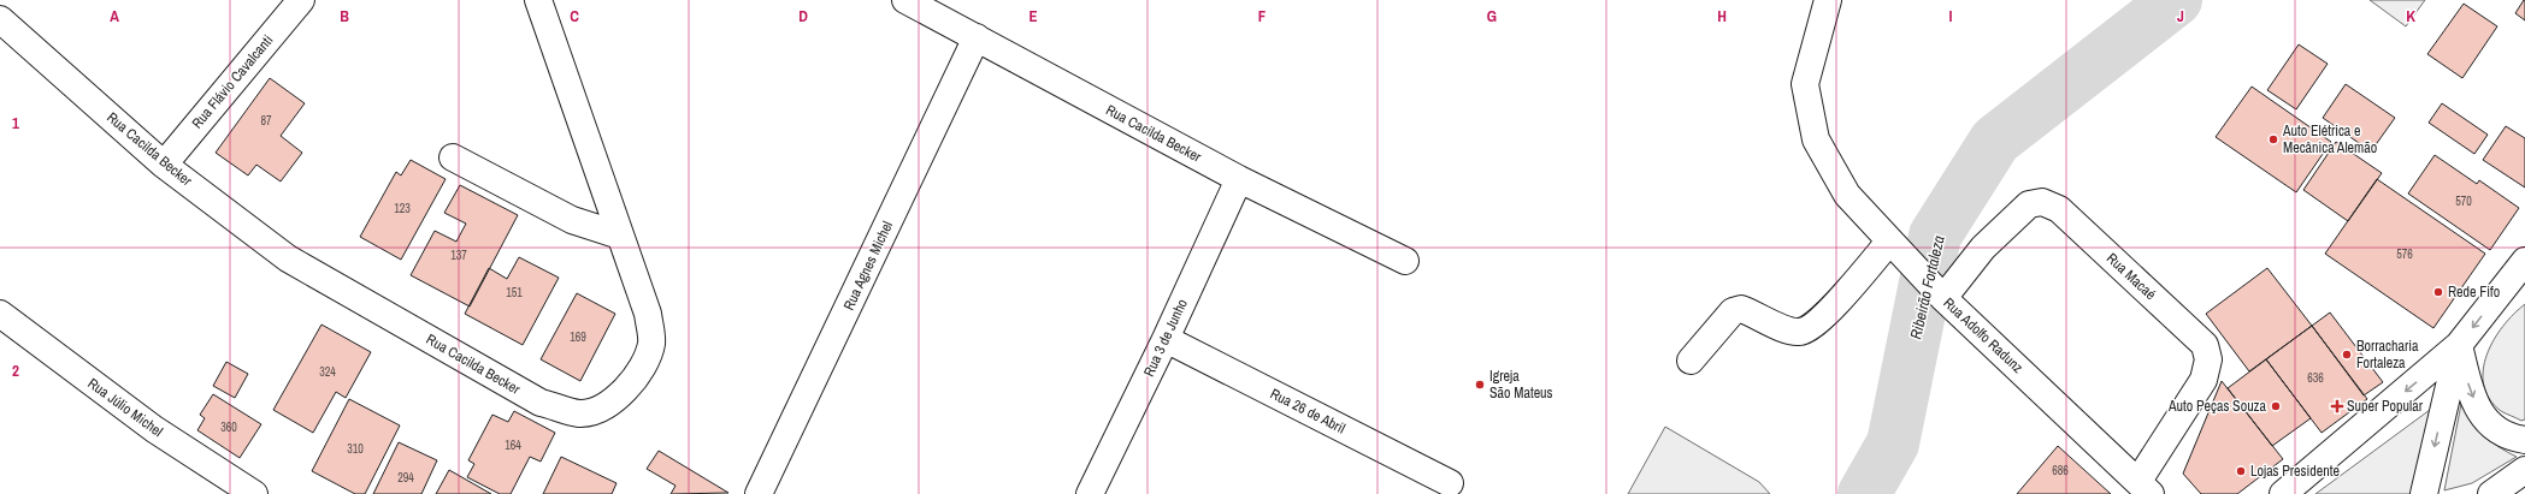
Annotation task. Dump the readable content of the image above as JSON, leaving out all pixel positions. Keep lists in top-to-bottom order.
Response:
{
  "streets": {
    "street": [
      "Rua Flávio Cavalcanti",
      "Rua Cacilda Becker",
      "Rua Agnes Michel",
      "Rua Macaé",
      "Rua Adolfo Radunz",
      "Rua 3 de Junho",
      "Rua Júlio Michel",
      "Rua 26 de Abril"
    ]
  },
  "crossings": [
    ["Rua Flávio Cavalcanti", "Rua Cacilda Becker"],
    ["Rua Cacilda Becker", "Rua Agnes Michel"],
    ["Rua Cacilda Becker", "Rua 3 de Junho"],
    ["Rua Macaé", "Rua Adolfo Radunz"],
    ["Rua 3 de Junho", "Rua 26 de Abril"]
  ],
  "water": ["Ribeirão Fortaleza"],
  "places": {
    "other": [
      "Auto Elétrica e Mecânica Alemão",
      "Rede Fifo",
      "Borracharia Fortaleza",
      "Igreja São Mateus",
      "Auto Peças Souza",
      "Lojas Presidente"
    ],
    "health": ["Super Popular"]
  },
  "house_numbers": [
    "87",
    "570",
    "123",
    "576",
    "137",
    "151",
    "169",
    "324",
    "636",
    "360",
    "164",
    "310",
    "686",
    "294"
  ],
  "grid": {
    "columns": [
      "A",
      "B",
      "C",
      "D",
      "E",
      "F",
      "G",
      "H",
      "I",
      "J",
      "K"
    ],
    "rows": ["1", "2"]
  }
}
